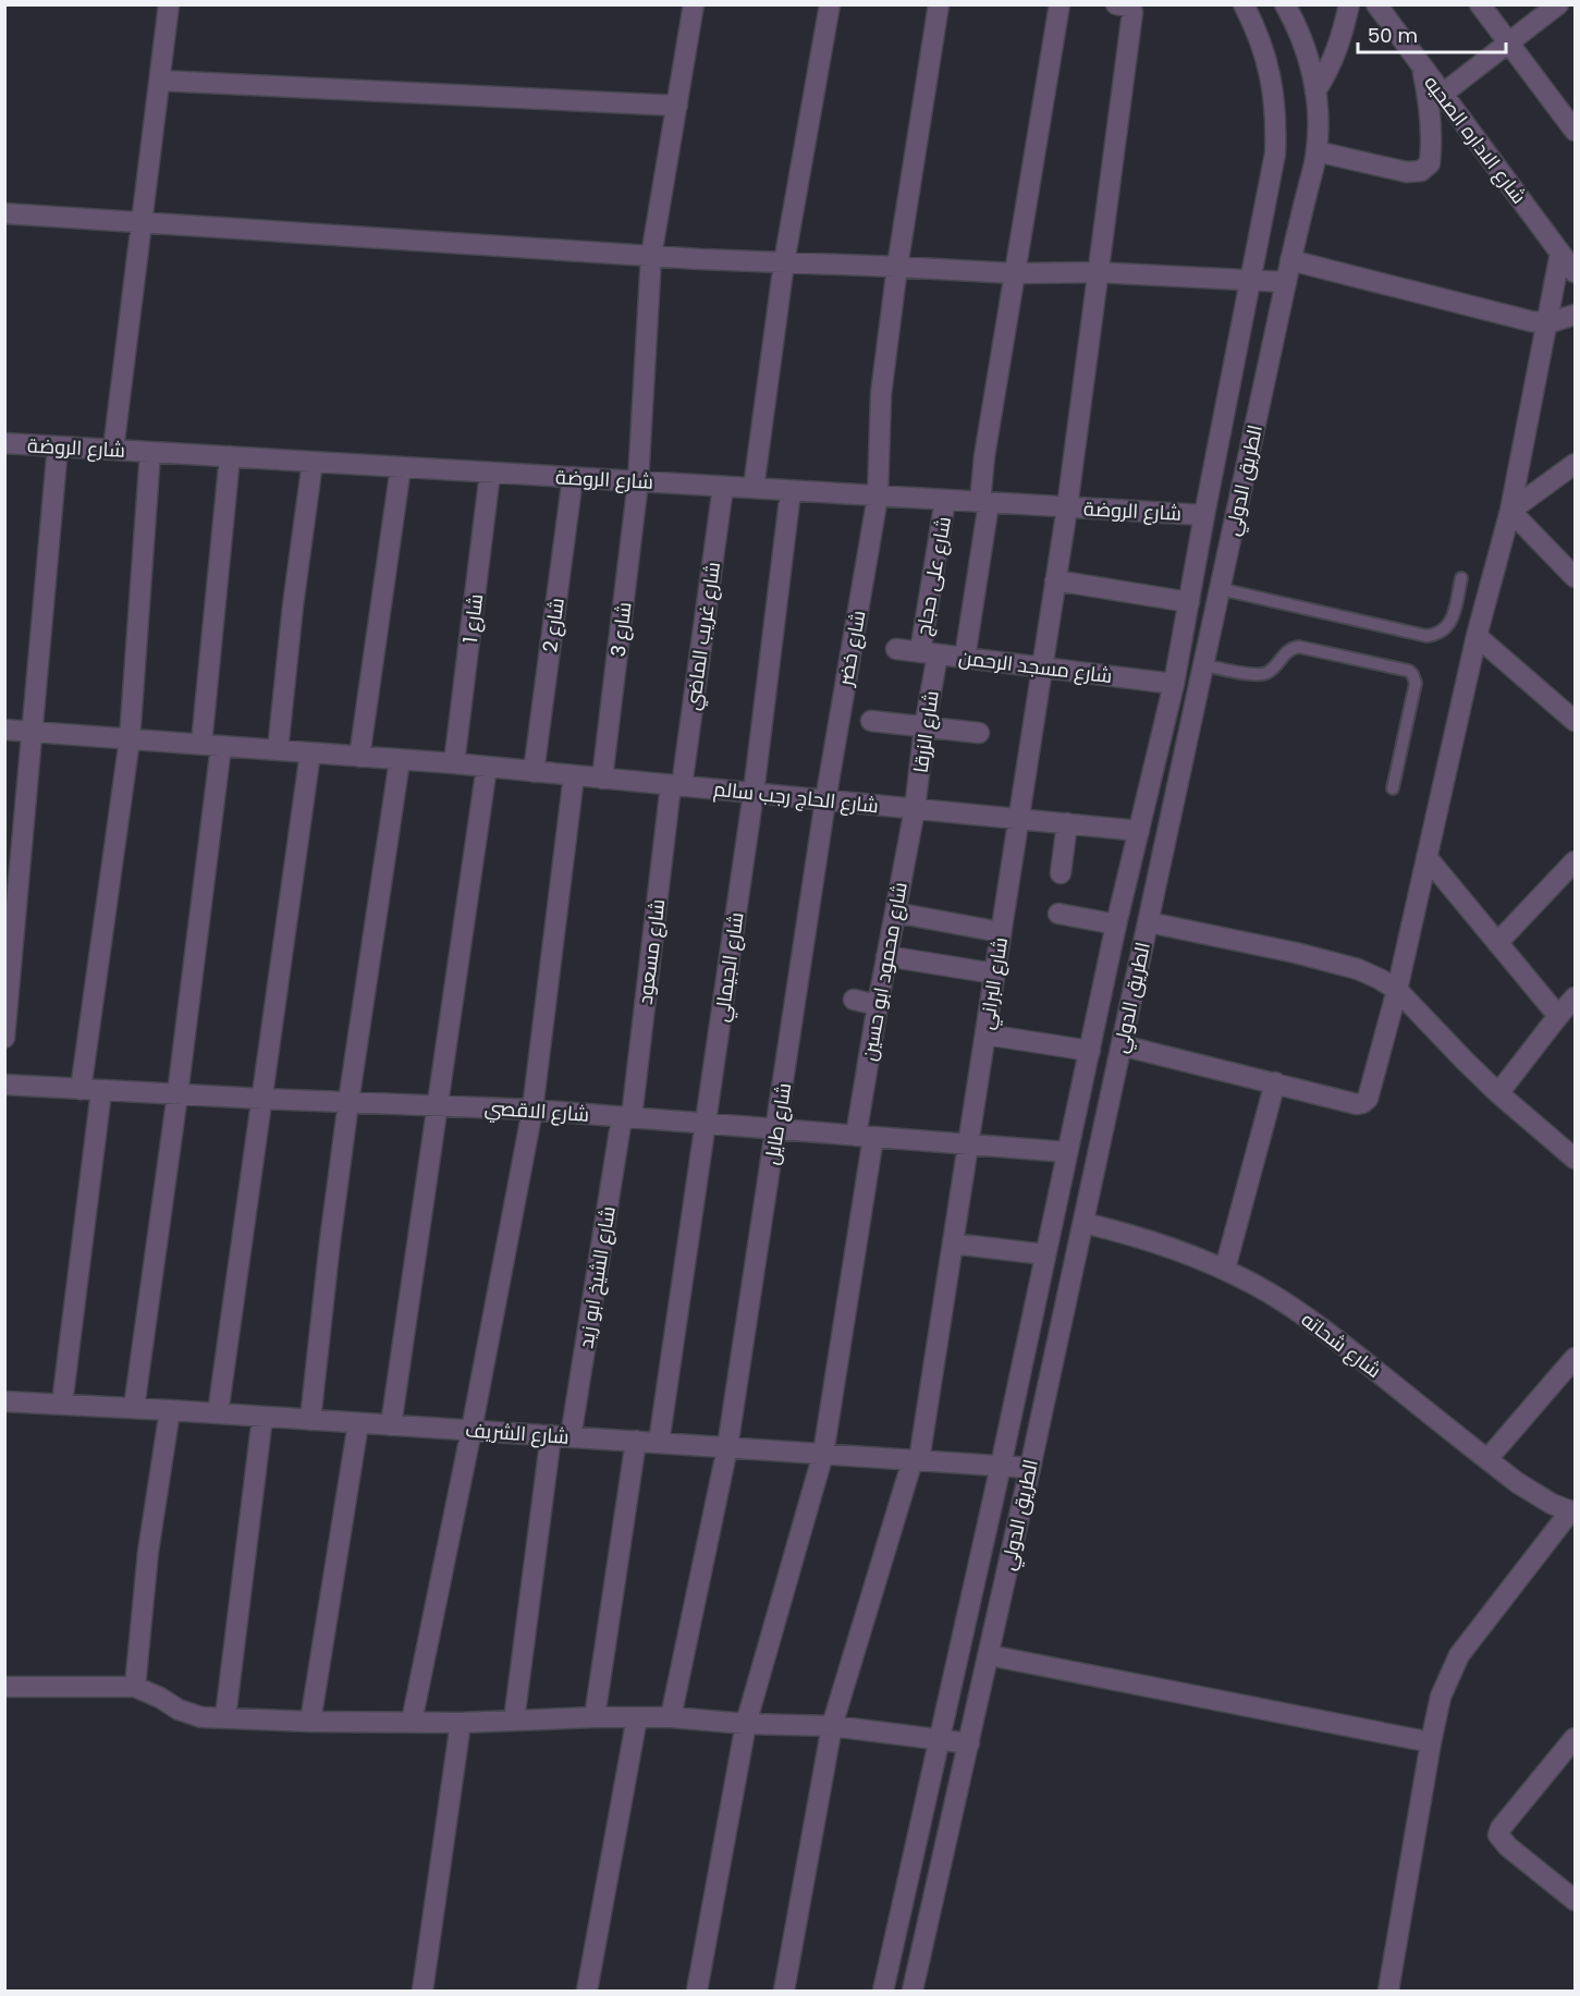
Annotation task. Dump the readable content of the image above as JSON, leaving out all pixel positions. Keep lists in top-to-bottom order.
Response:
{
  "streets": {
    "street": [
      "شارع الاداره الصحيه",
      "شارع الروضة",
      "الطريق الدولي",
      "شارع على حجاج",
      "شارع 1",
      "شارع 2",
      "شارع 3",
      "شارع غريب الماضي",
      "شارع خضر",
      "شارع مسجد الرحمن",
      "شارع الزرقا",
      "شارع الحاج رجب سالم",
      "شارع مسعود",
      "شارع الجيمالي",
      "شارع محمود ابو حسين",
      "شارع البراني",
      "شارع الاقصي",
      "شارع طايل",
      "شارع الشيخ ابو زيد",
      "شارع شحاته",
      "شارع الشريف"
    ]
  },
  "crossings": [
    ["شارع الروضة", "الطريق الدولي"],
    ["شارع الروضة", "شارع على حجاج"],
    ["شارع الروضة", "شارع 1"],
    ["شارع الروضة", "شارع 2"],
    ["شارع الروضة", "شارع 3"],
    ["شارع الروضة", "شارع غريب الماضي"],
    ["شارع الروضة", "شارع خضر"],
    ["شارع الروضة", "شارع الجيمالي"],
    ["شارع الروضة", "شارع البراني"],
    ["الطريق الدولي", "شارع مسجد الرحمن"],
    ["الطريق الدولي", "شارع الحاج رجب سالم"],
    ["الطريق الدولي", "شارع الاقصي"],
    ["الطريق الدولي", "شارع شحاته"],
    ["الطريق الدولي", "شارع الشريف"],
    ["شارع على حجاج", "شارع مسجد الرحمن"],
    ["شارع على حجاج", "شارع الزرقا"],
    ["شارع 1", "شارع الحاج رجب سالم"],
    ["شارع 2", "شارع الحاج رجب سالم"],
    ["شارع 3", "شارع الحاج رجب سالم"],
    ["شارع غريب الماضي", "شارع الحاج رجب سالم"],
    ["شارع غريب الماضي", "شارع مسعود"],
    ["شارع خضر", "شارع الحاج رجب سالم"],
    ["شارع خضر", "شارع طايل"],
    ["شارع مسجد الرحمن", "شارع الزرقا"],
    ["شارع مسجد الرحمن", "شارع البراني"],
    ["شارع الزرقا", "شارع الحاج رجب سالم"],
    ["شارع الزرقا", "شارع محمود ابو حسين"],
    ["شارع الحاج رجب سالم", "شارع مسعود"],
    ["شارع الحاج رجب سالم", "شارع الجيمالي"],
    ["شارع الحاج رجب سالم", "شارع محمود ابو حسين"],
    ["شارع الحاج رجب سالم", "شارع البراني"],
    ["شارع الحاج رجب سالم", "شارع طايل"],
    ["شارع مسعود", "شارع الاقصي"],
    ["شارع مسعود", "شارع الشيخ ابو زيد"],
    ["شارع الجيمالي", "شارع الاقصي"],
    ["شارع الجيمالي", "شارع الشريف"],
    ["شارع محمود ابو حسين", "شارع الاقصي"],
    ["شارع محمود ابو حسين", "شارع الشريف"],
    ["شارع البراني", "شارع الاقصي"],
    ["شارع البراني", "شارع الشريف"],
    ["شارع الاقصي", "شارع طايل"],
    ["شارع الاقصي", "شارع الشيخ ابو زيد"],
    ["شارع طايل", "شارع الشريف"],
    ["شارع الشيخ ابو زيد", "شارع الشريف"]
  ],
  "scale_bar": "50 m"
}
